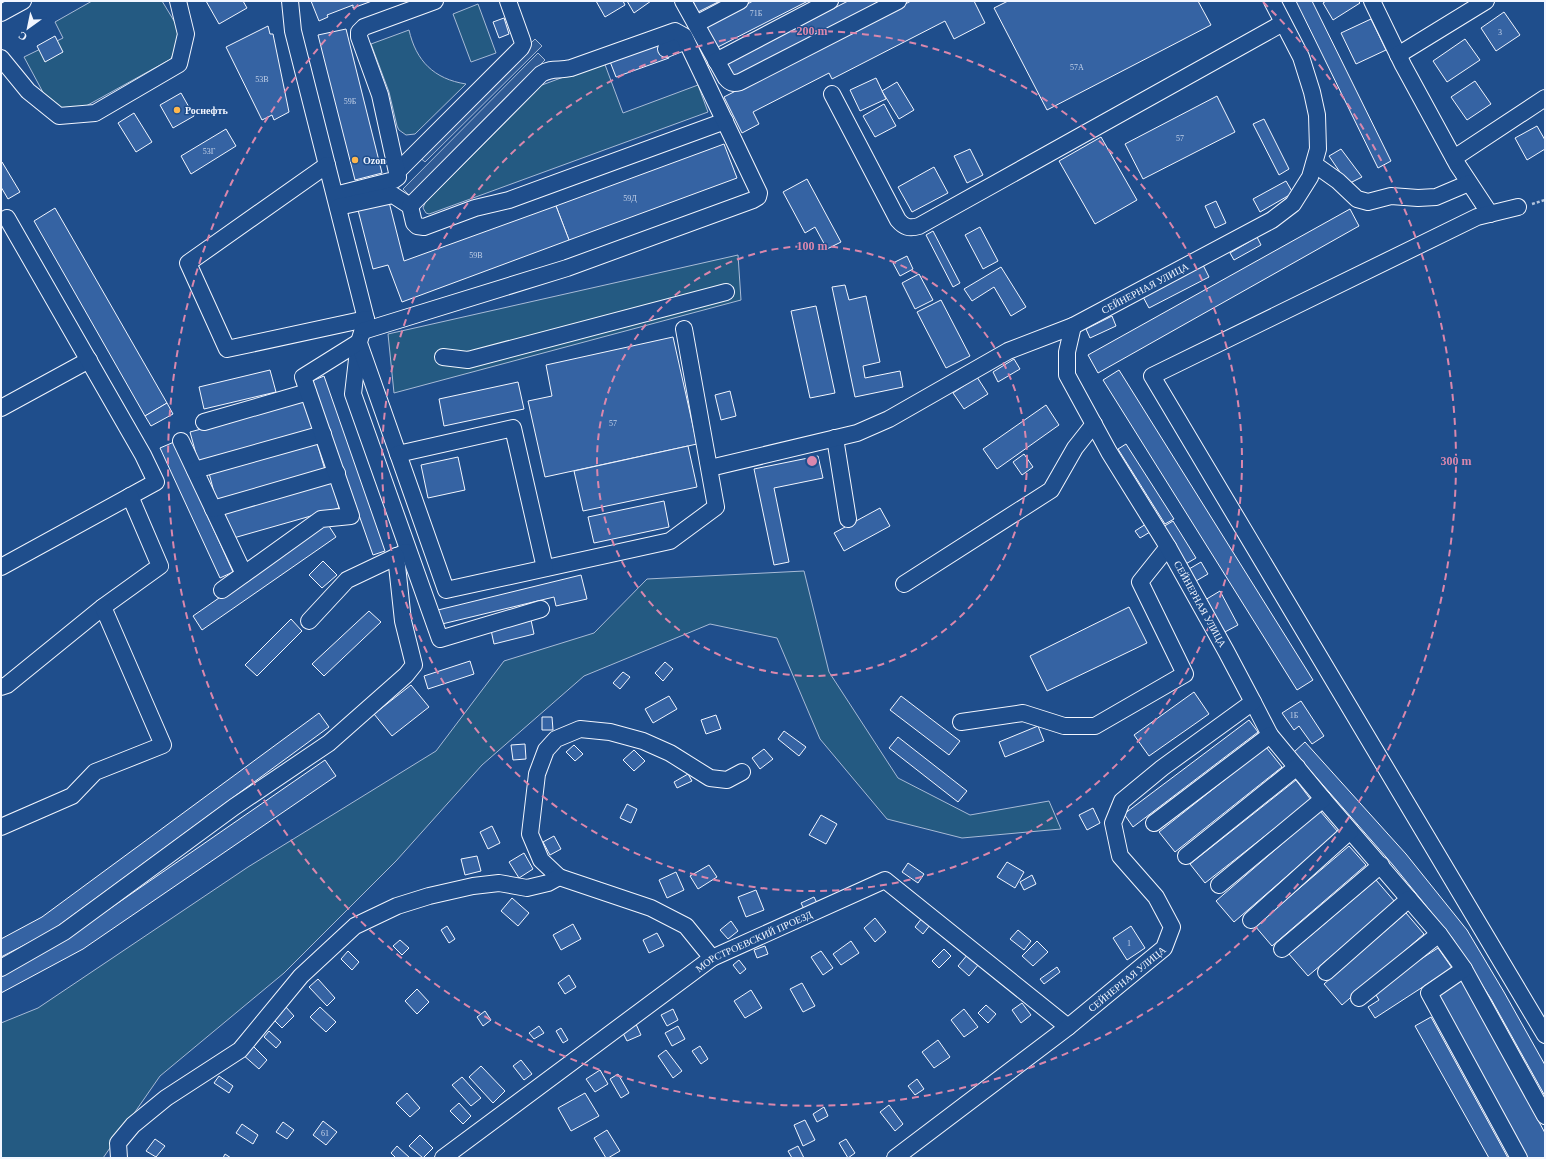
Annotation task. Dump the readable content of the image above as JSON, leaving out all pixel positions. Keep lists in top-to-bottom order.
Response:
{
  "streets": {
    "street": ["СЕЙНЕРНАЯ УЛИЦА", "МОРСТРОЕВСКИЙ ПРОЕЗД"]
  },
  "crossings": [
    ["СЕЙНЕРНАЯ УЛИЦА", "МОРСТРОЕВСКИЙ ПРОЕЗД"]
  ],
  "places": ["Роснефть", "Ozon"],
  "house_numbers": [
    "71Б",
    "3",
    "57А",
    "53В",
    "59Б",
    "57",
    "53Г",
    "59Д",
    "59В",
    "57",
    "1Б",
    "1",
    "61"
  ],
  "north": "bottom left",
  "rings": ["200 m", "100 m", "300 m"]
}
